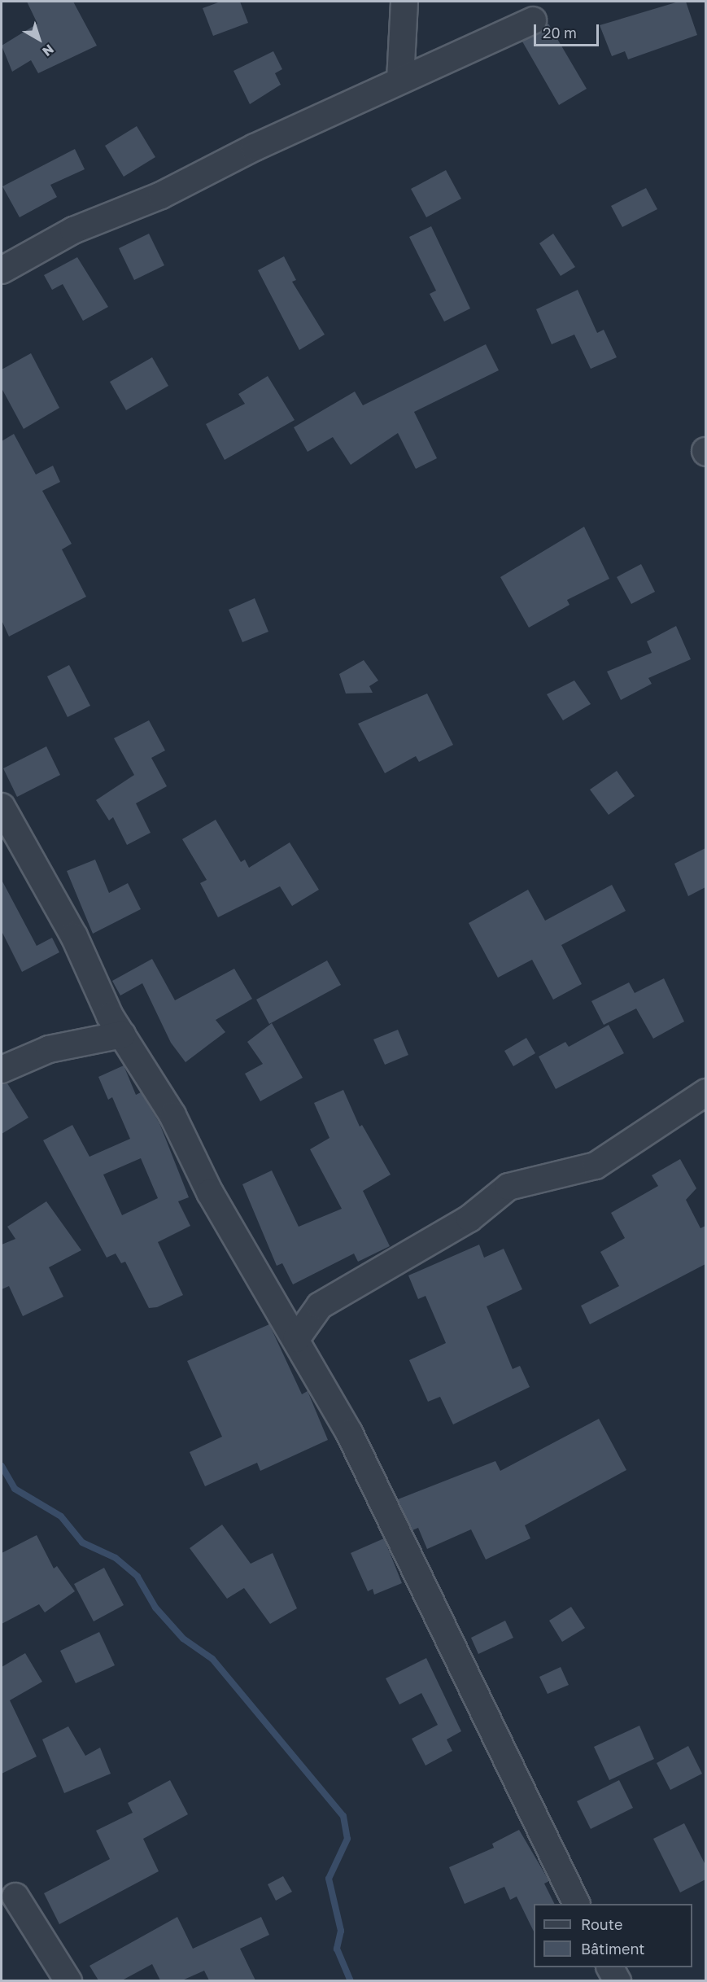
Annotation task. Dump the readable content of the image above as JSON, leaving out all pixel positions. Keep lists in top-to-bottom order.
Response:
{
  "legend": ["Route", "Bâtiment"],
  "scale_bar": "20 m",
  "north": "bottom right"
}
